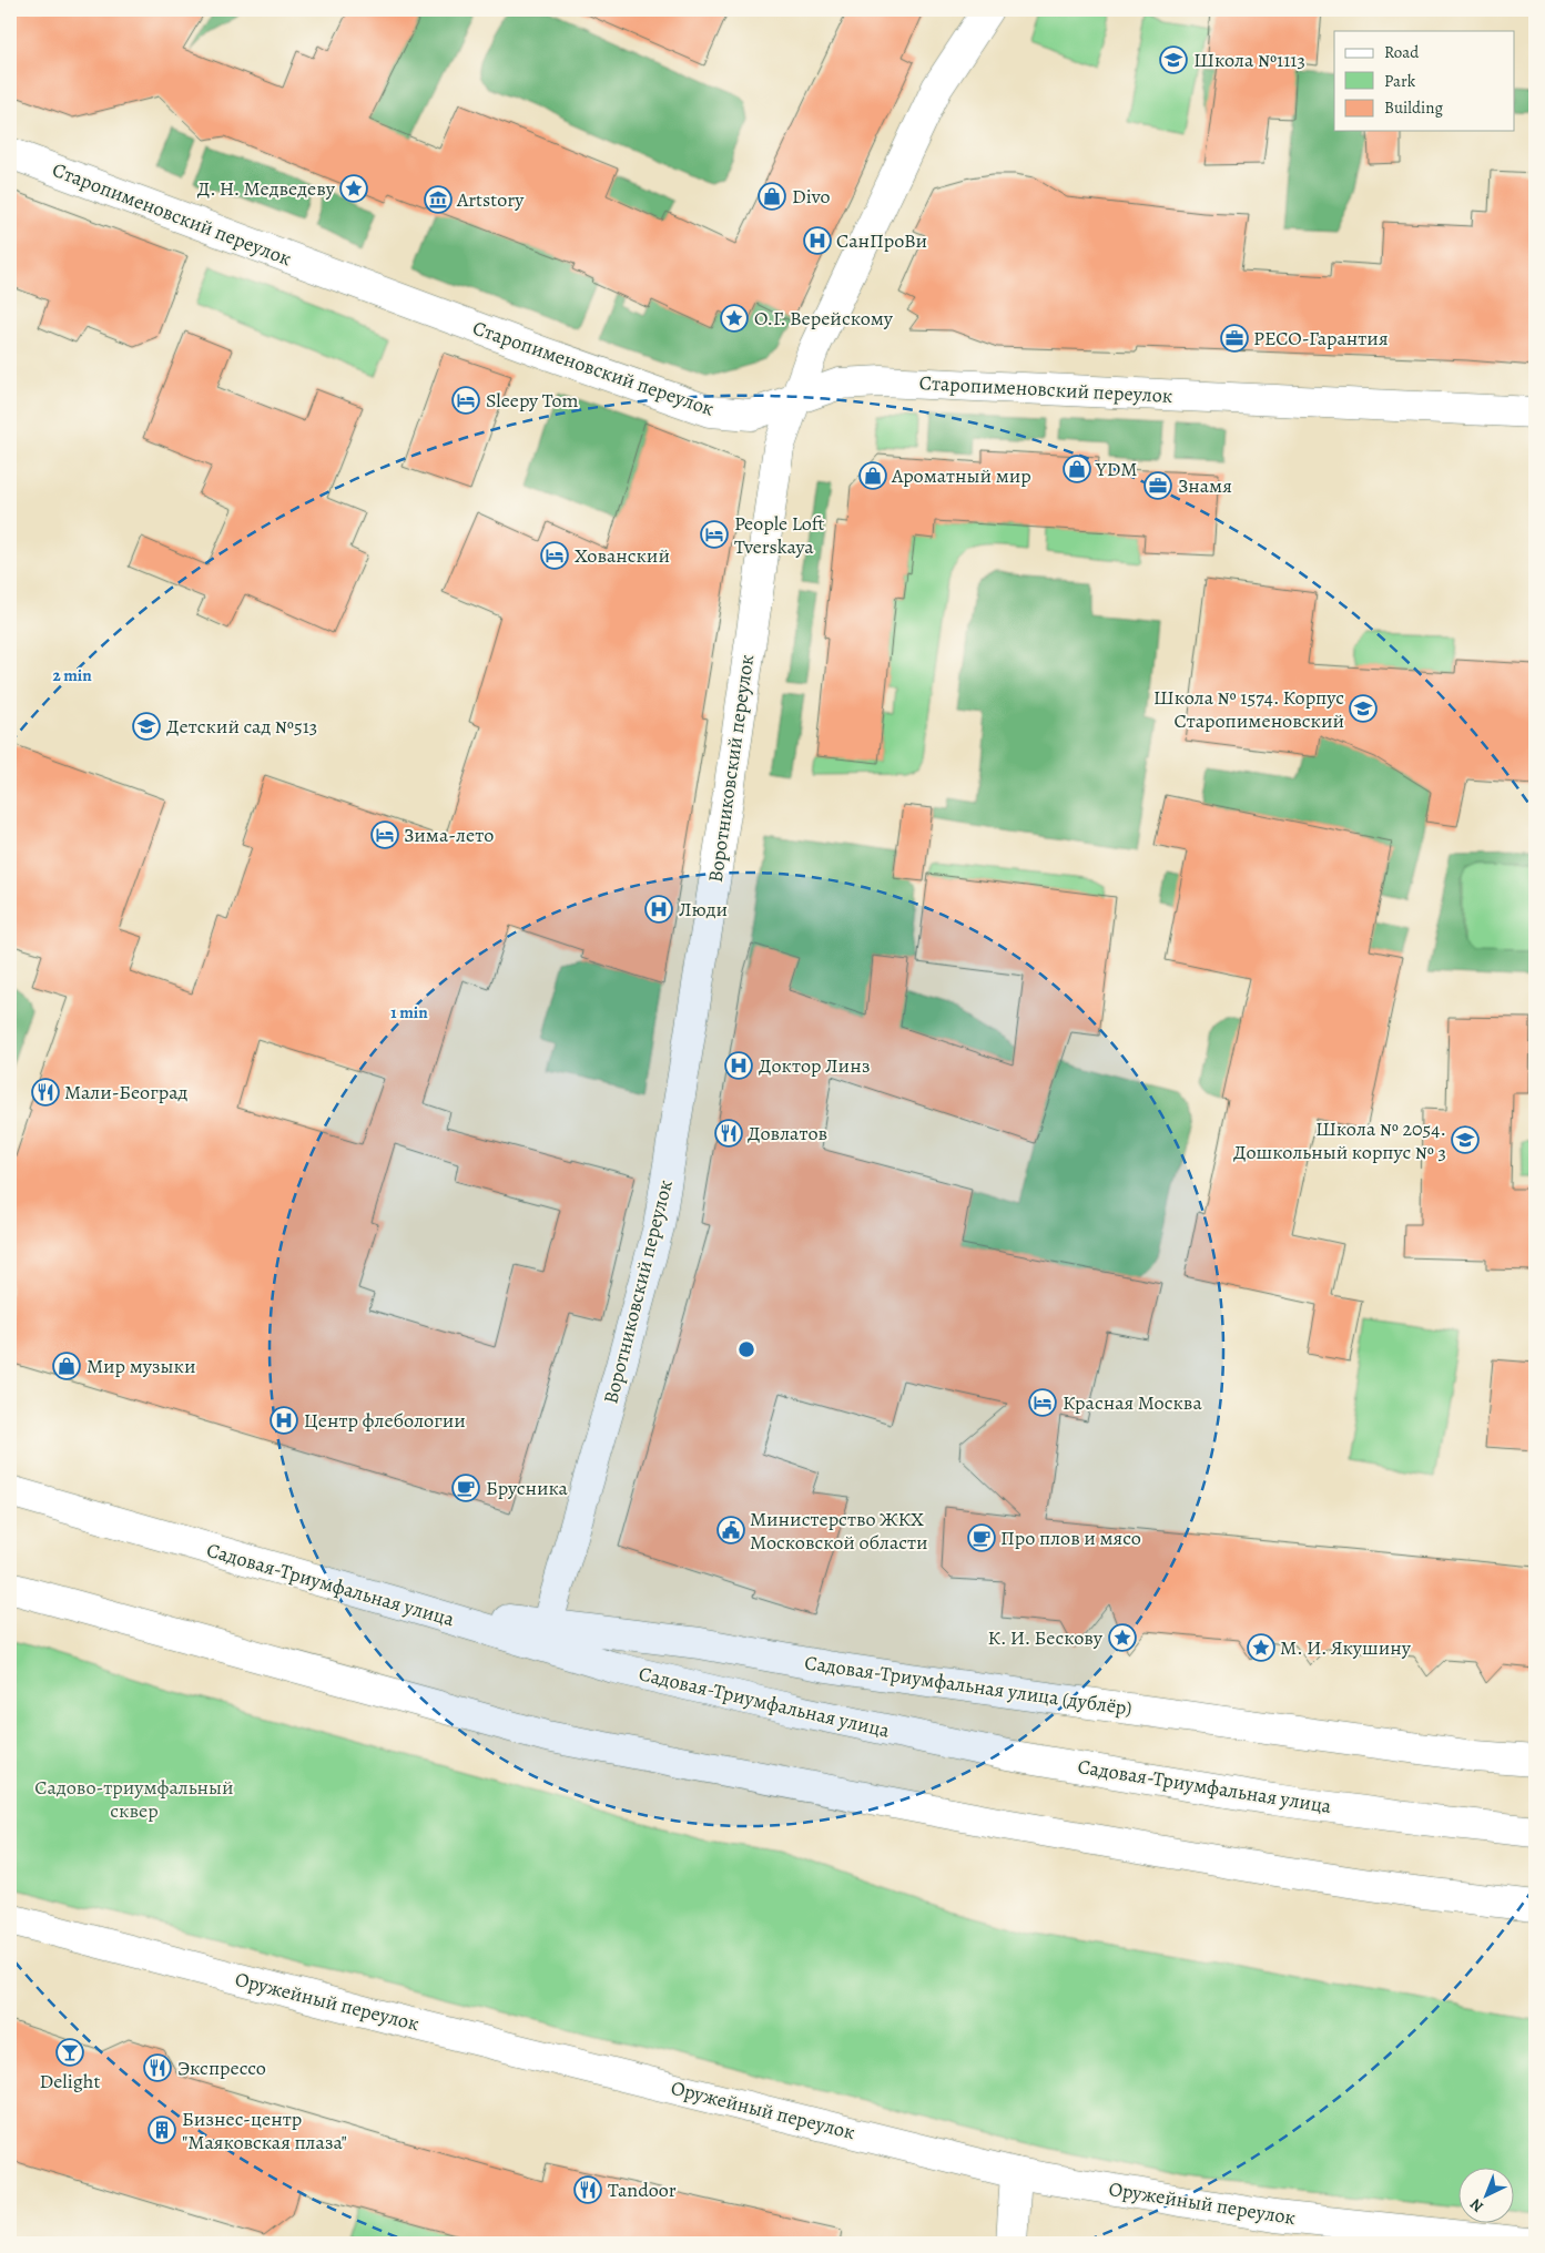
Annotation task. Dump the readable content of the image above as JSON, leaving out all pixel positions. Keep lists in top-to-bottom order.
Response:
{
  "streets": {
    "main road": [
      "Старопименовский переулок",
      "Воротниковский переулок",
      "Садовая-Триумфальная улица",
      "Садовая-Триумфальная улица (дублёр)",
      "Оружейный переулок"
    ]
  },
  "crossings": [
    ["Старопименовский переулок", "Воротниковский переулок"],
    ["Воротниковский переулок", "Садовая-Триумфальная улица (дублёр)"],
    ["Садовая-Триумфальная улица", "Садовая-Триумфальная улица (дублёр)"]
  ],
  "parks": ["Садово-триумфальный сквер"],
  "places": {
    "school or university": [
      "Школа №1113",
      "Школа № 1574. Корпус Старопименовский",
      "Детский сад №513",
      "Школа № 2054. Дошкольный корпус № 3"
    ],
    "place": [
      "Д. Н. Медведеву",
      "О.Г. Верейскому",
      "К. И. Бескову",
      "М. И. Якушину"
    ],
    "shop": [
      "Divo",
      "YDM",
      "Ароматный мир",
      "Мир музыки"
    ],
    "museum": ["Artstory"],
    "hospital": [
      "СанПроВи",
      "Люди",
      "Доктор Линз",
      "Центр флебологии"
    ],
    "office": ["РЕСО-Гарантия", "Знамя"],
    "hotel": [
      "Sleepy Tom",
      "People Loft Tverskaya",
      "Хованский",
      "Зима-лето",
      "Красная Москва"
    ],
    "restaurant": [
      "Мали-Београд",
      "Довлатов",
      "Экспрессо",
      "Tandoor"
    ],
    "cafe": ["Брусника", "Про плов и мясо"],
    "public building": ["Министерство ЖКХ Московской области"],
    "bar": ["Delight"],
    "building": ["Бизнес-центр \"Маяковская плаза\""]
  },
  "legend": ["Road", "Park", "Building"],
  "north": "bottom left",
  "rings": ["2 min", "1 min"]
}
